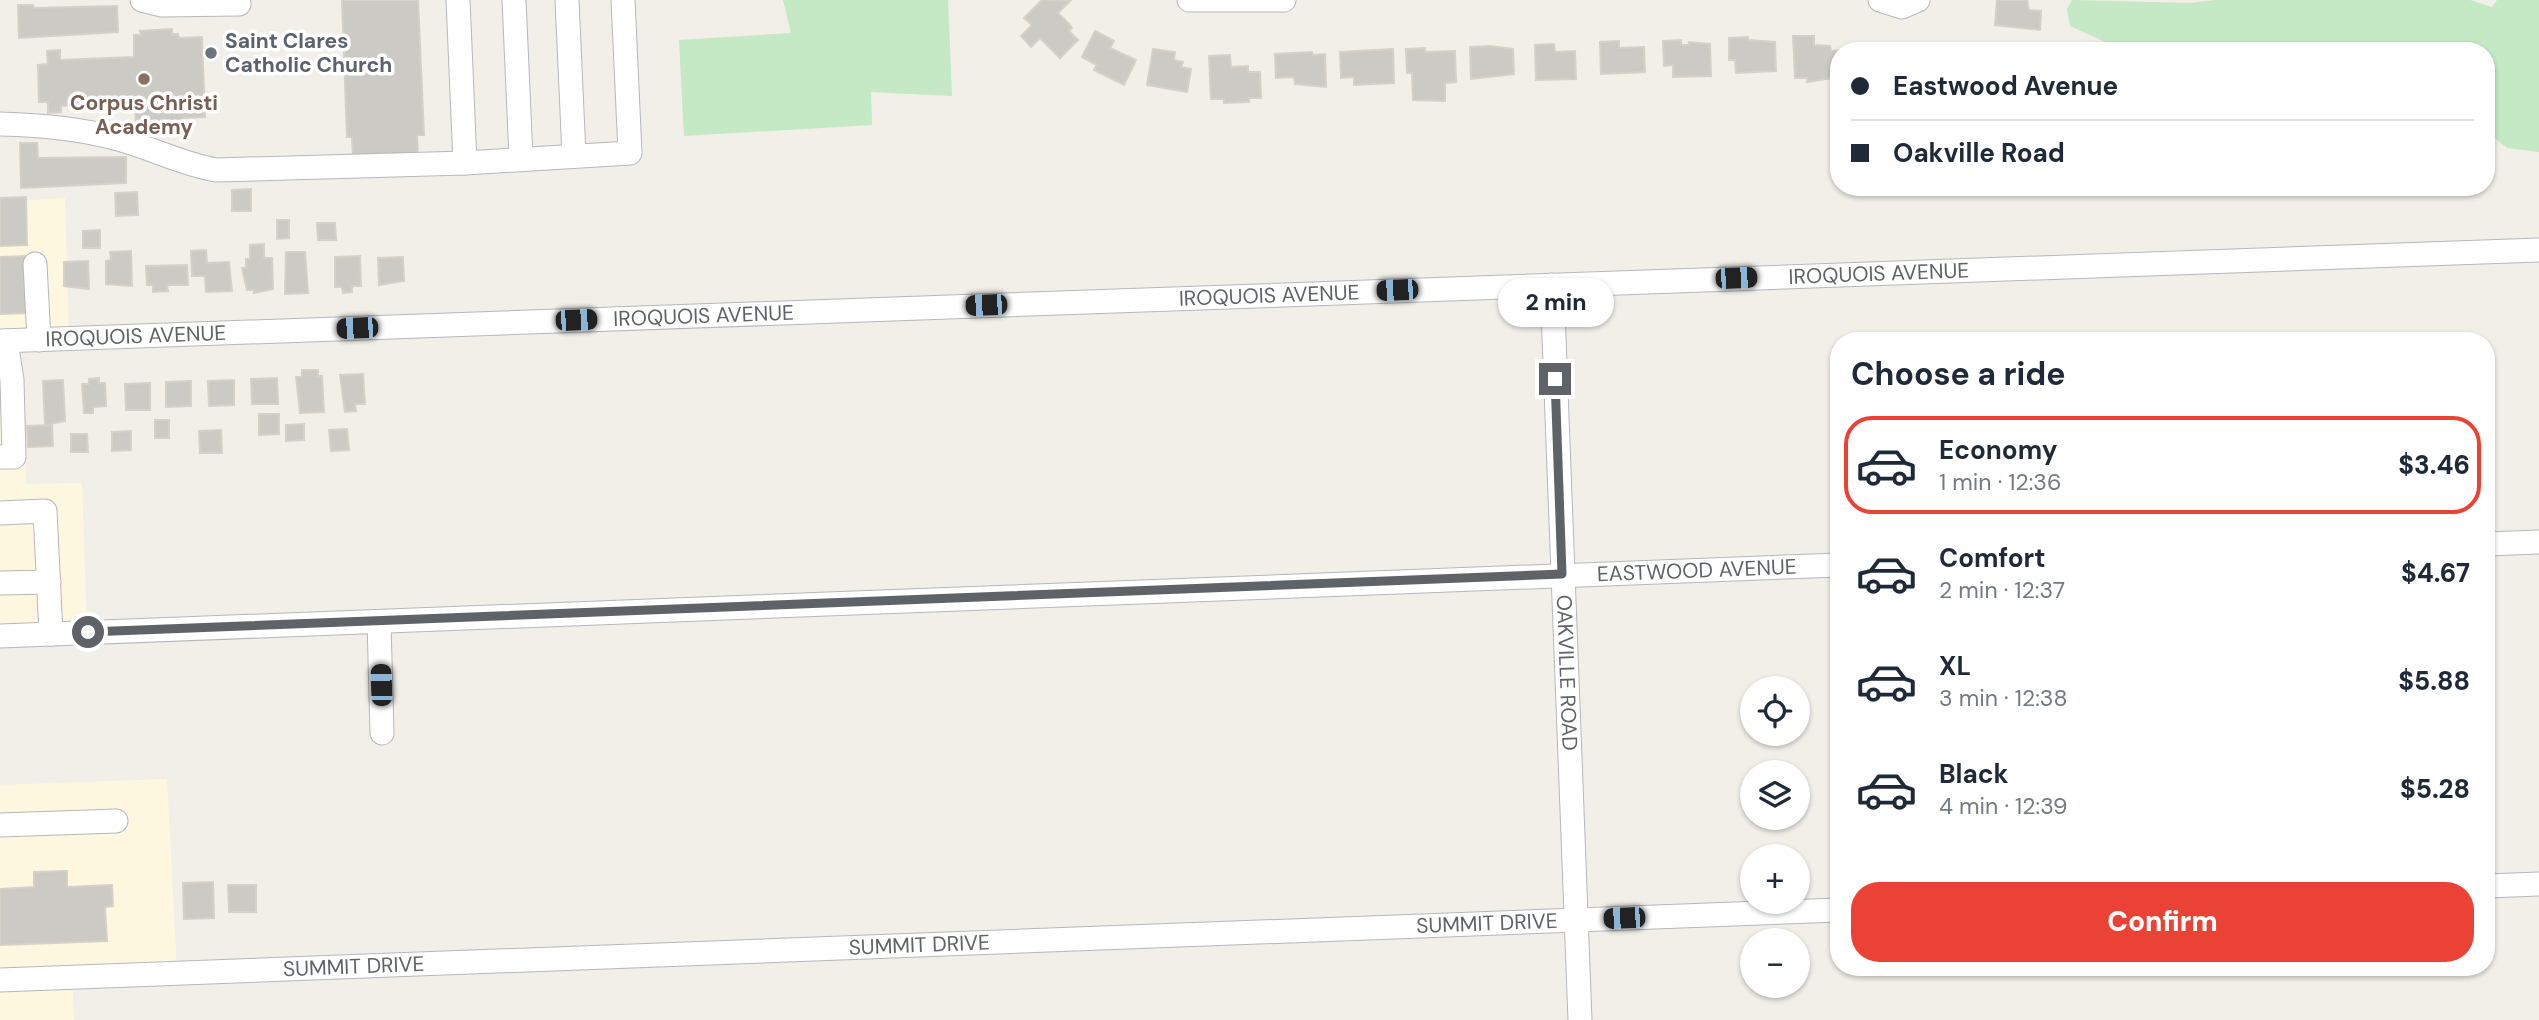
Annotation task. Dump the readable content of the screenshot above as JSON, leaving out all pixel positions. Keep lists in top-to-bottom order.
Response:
{
  "streets": {
    "street": [
      "IROQUOIS AVENUE",
      "EASTWOOD AVENUE",
      "OAKVILLE ROAD",
      "SUMMIT DRIVE"
    ]
  },
  "crossings": [
    ["IROQUOIS AVENUE", "OAKVILLE ROAD"],
    ["EASTWOOD AVENUE", "OAKVILLE ROAD"],
    ["OAKVILLE ROAD", "SUMMIT DRIVE"]
  ],
  "places": ["Saint Clares Catholic Church", "Corpus Christi Academy"],
  "page": {
    "banner": ["Eastwood Avenue", "Oakville Road"],
    "bubble": "2 min",
    "heading": "Choose a ride",
    "list": [
      {
        "name": "Economy",
        "note": "1 min · 12:36",
        "value": "$3.46"
      },
      {
        "name": "Comfort",
        "note": "2 min · 12:37",
        "value": "$4.67"
      },
      {
        "name": "XL",
        "note": "3 min · 12:38",
        "value": "$5.88"
      },
      {
        "name": "Black",
        "note": "4 min · 12:39",
        "value": "$5.28"
      }
    ],
    "map_buttons": ["+", "−"],
    "buttons": "Confirm"
  }
}
